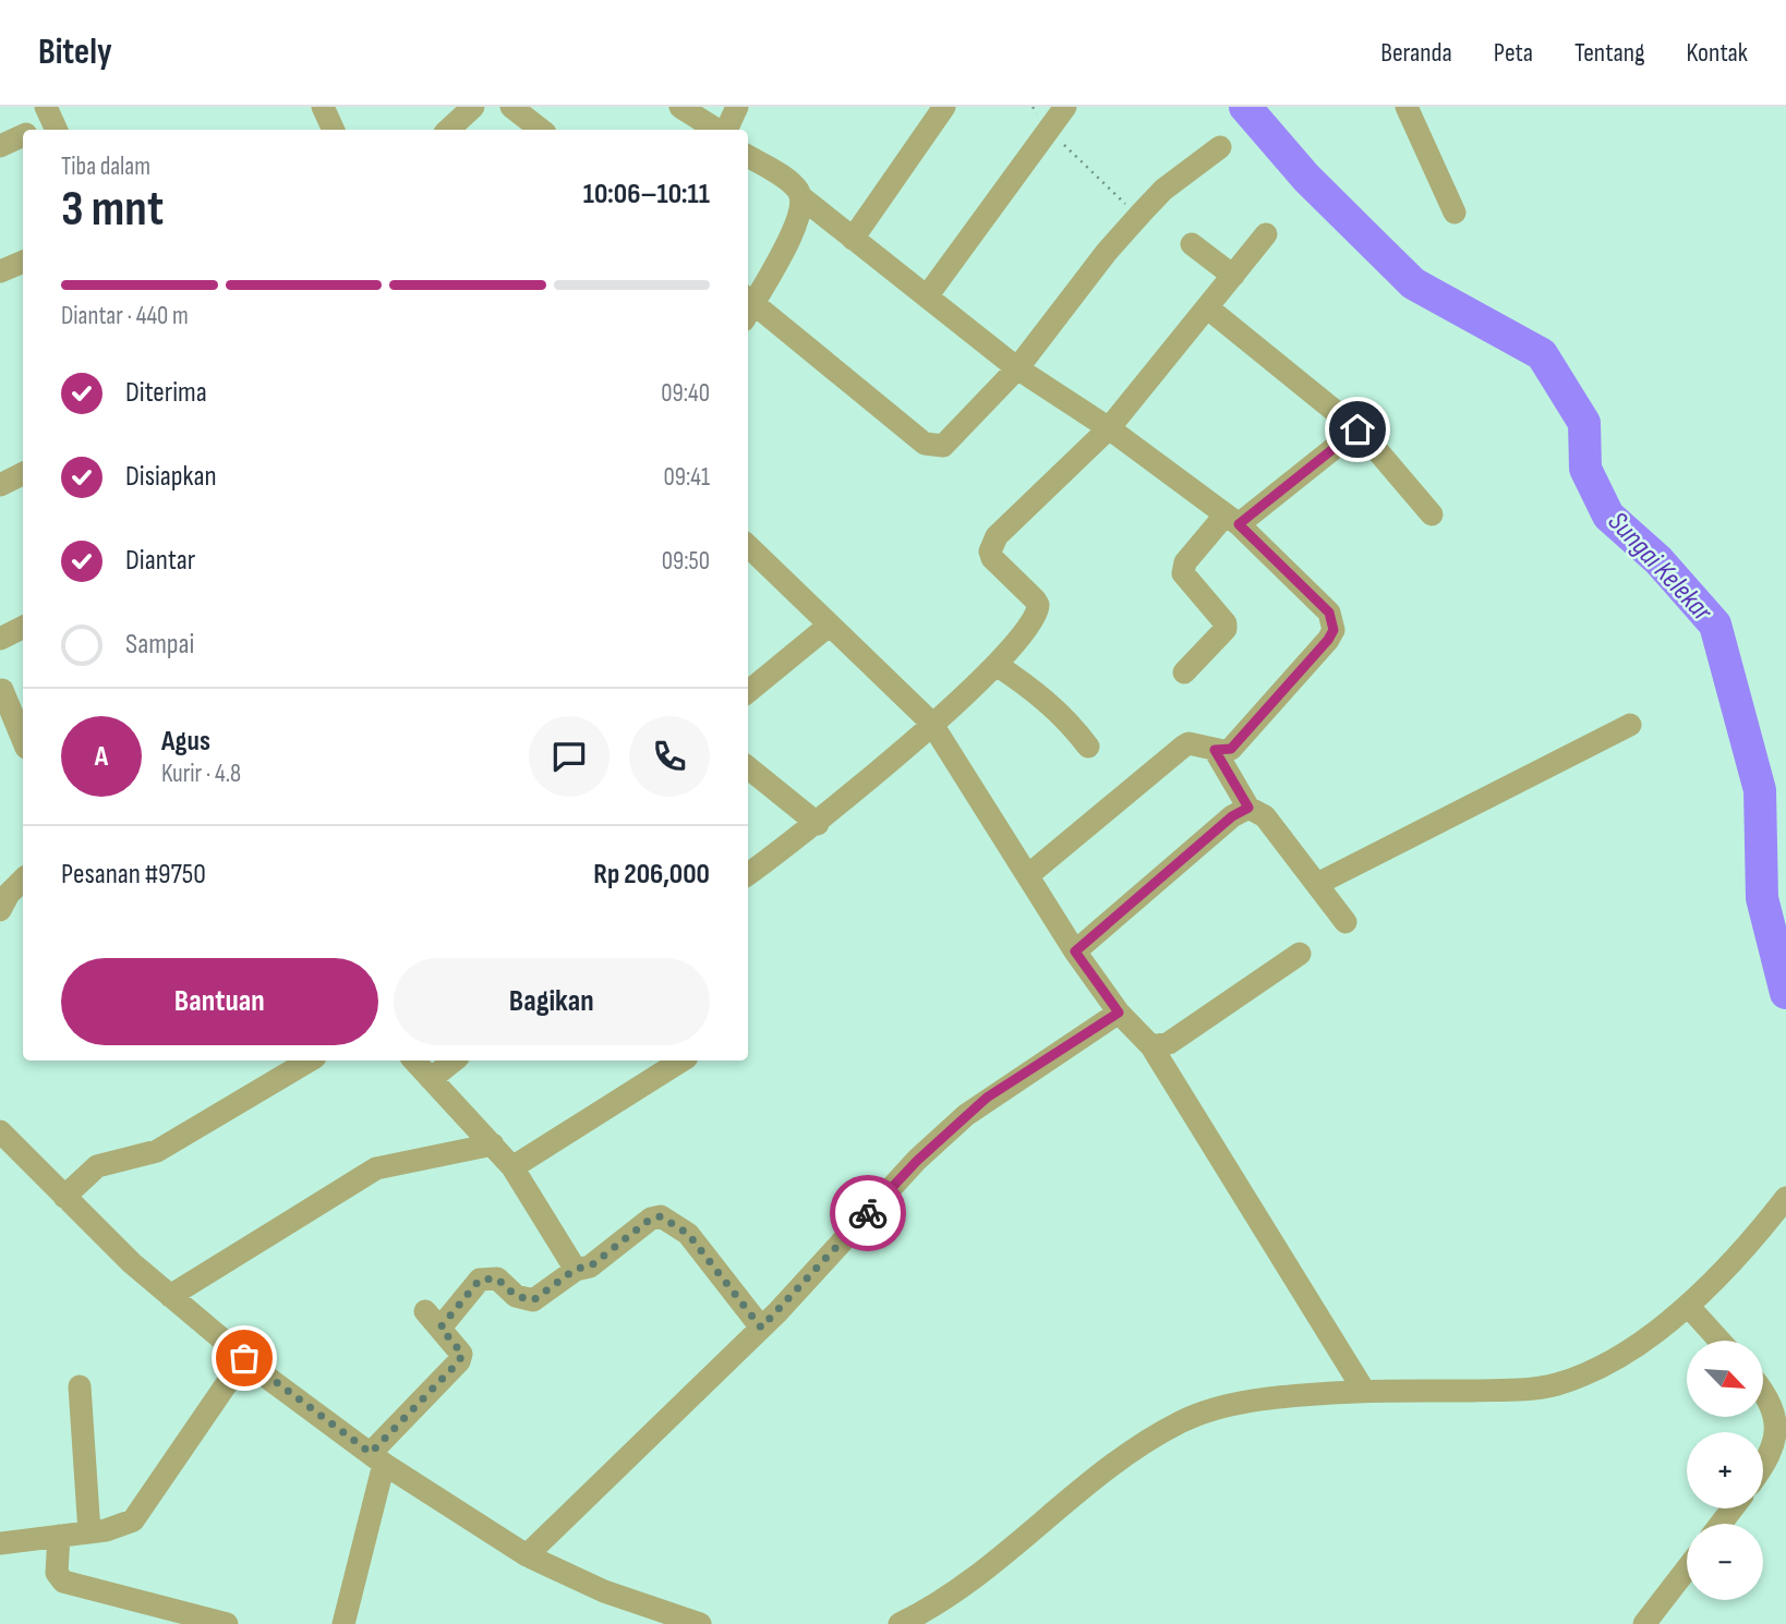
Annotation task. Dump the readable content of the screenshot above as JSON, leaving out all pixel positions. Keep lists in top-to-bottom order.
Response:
{
  "water": ["Sungai Kelekar"],
  "north": "bottom right",
  "page": {
    "header": "Bitely",
    "nav": [
      "Beranda",
      "Peta",
      "Tentang",
      "Kontak"
    ],
    "heading": ["3 mnt", "Tiba dalam", "10:06–10:11"],
    "panel": [
      "Agus",
      "Kurir · 4.8",
      "Pesanan #9750",
      "Rp 206,000"
    ],
    "bar": "Diantar · 440 m",
    "list": [
      ["Diterima", "09:40"],
      ["Disiapkan", "09:41"],
      ["Diantar", "09:50"],
      "Sampai"
    ],
    "round": "A",
    "buttons": ["Bantuan", "Bagikan"],
    "map_buttons": ["+", "−"]
  }
}
